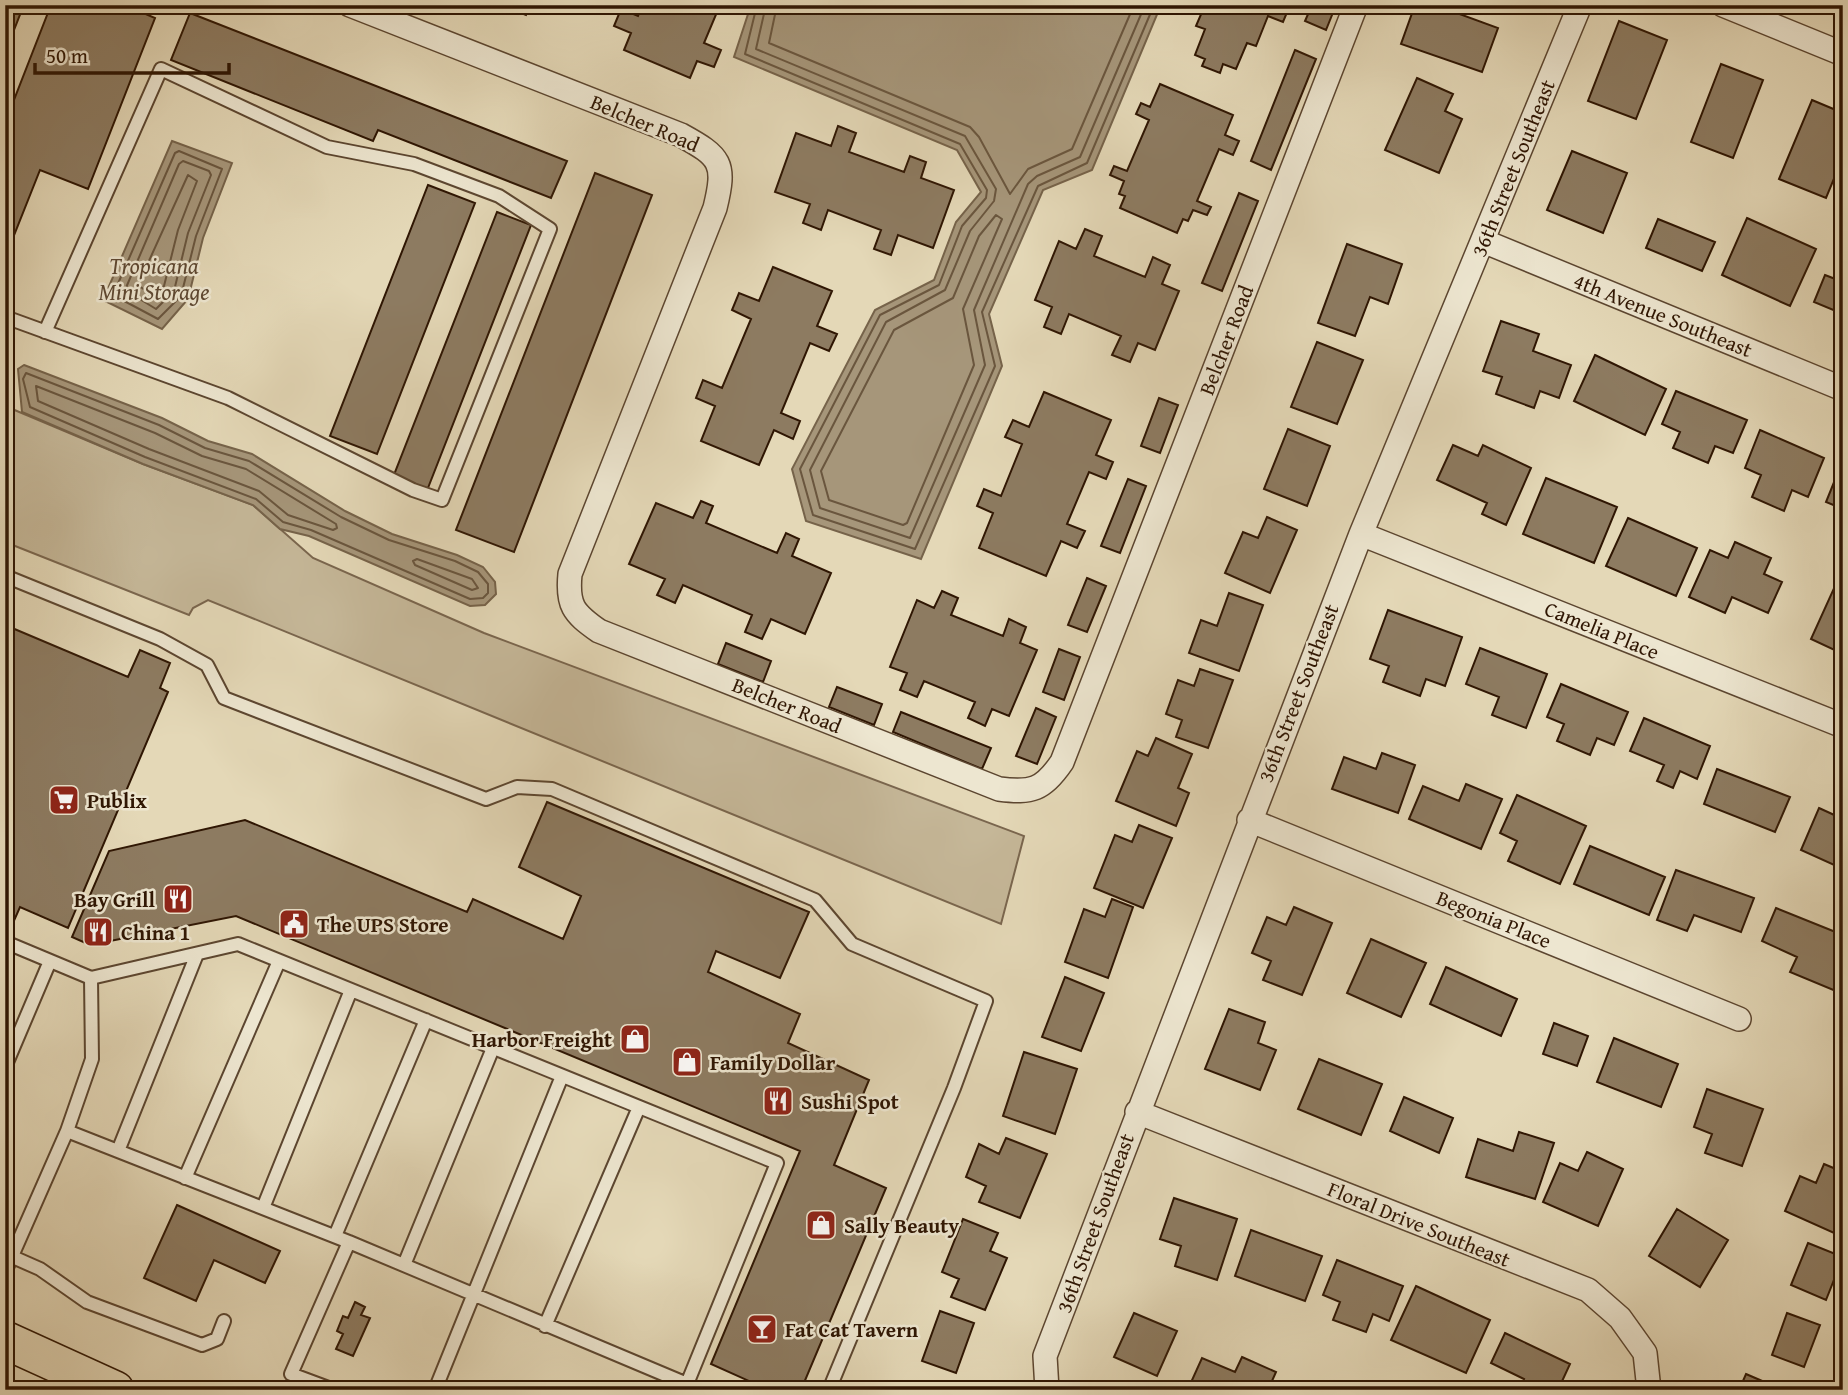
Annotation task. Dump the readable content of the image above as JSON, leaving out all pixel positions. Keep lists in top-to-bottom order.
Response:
{
  "streets": {
    "street": [
      "Belcher Road",
      "36th Street Southeast",
      "4th Avenue Southeast",
      "Camelia Place",
      "Begonia Place",
      "Floral Drive Southeast"
    ]
  },
  "crossings": [
    ["36th Street Southeast", "4th Avenue Southeast"],
    ["36th Street Southeast", "Camelia Place"],
    ["36th Street Southeast", "Begonia Place"],
    ["36th Street Southeast", "Floral Drive Southeast"]
  ],
  "water": ["Tropicana Mini Storage"],
  "places": {
    "supermarket": ["Publix"],
    "restaurant": ["Bay Grill", "China 1", "Sushi Spot"],
    "public building": ["The UPS Store"],
    "shop": ["Harbor Freight", "Family Dollar", "Sally Beauty"],
    "bar": ["Fat Cat Tavern"]
  },
  "scale_bar": "50 m"
}
